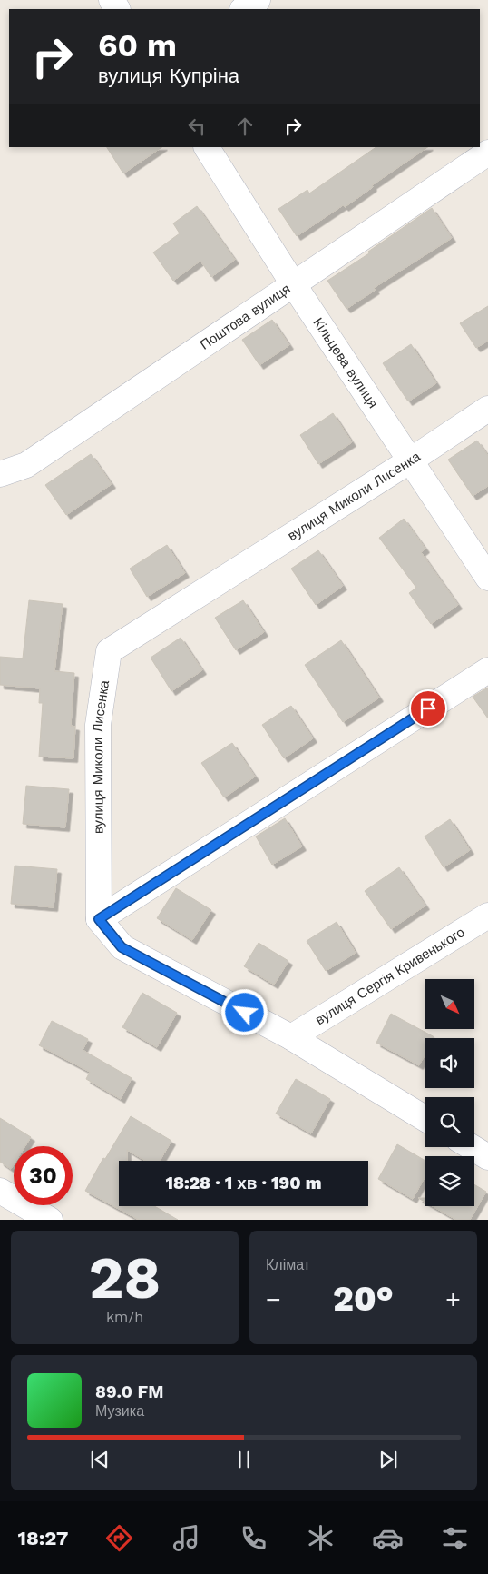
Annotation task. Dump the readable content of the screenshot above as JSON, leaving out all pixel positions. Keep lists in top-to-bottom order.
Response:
{
  "streets": {
    "street": [
      "Поштова вулиця",
      "Кільцева вулиця",
      "вулиця Миколи Лисенка",
      "вулиця Сергія Кривенького"
    ]
  },
  "crossings": [
    ["Поштова вулиця", "Кільцева вулиця"],
    ["Кільцева вулиця", "вулиця Миколи Лисенка"]
  ],
  "north": "bottom right",
  "page": {
    "turn": ["60 m", "вулиця Купріна"],
    "limit": "30",
    "trip": "18:28 · 1 хв · 190 m",
    "tile": [
      ["28", "km/h"],
      "Клімат"
    ],
    "heat": ["−", "20°", "+"],
    "song": ["89.0 FM", "Музика"],
    "tabs": "18:27"
  }
}
